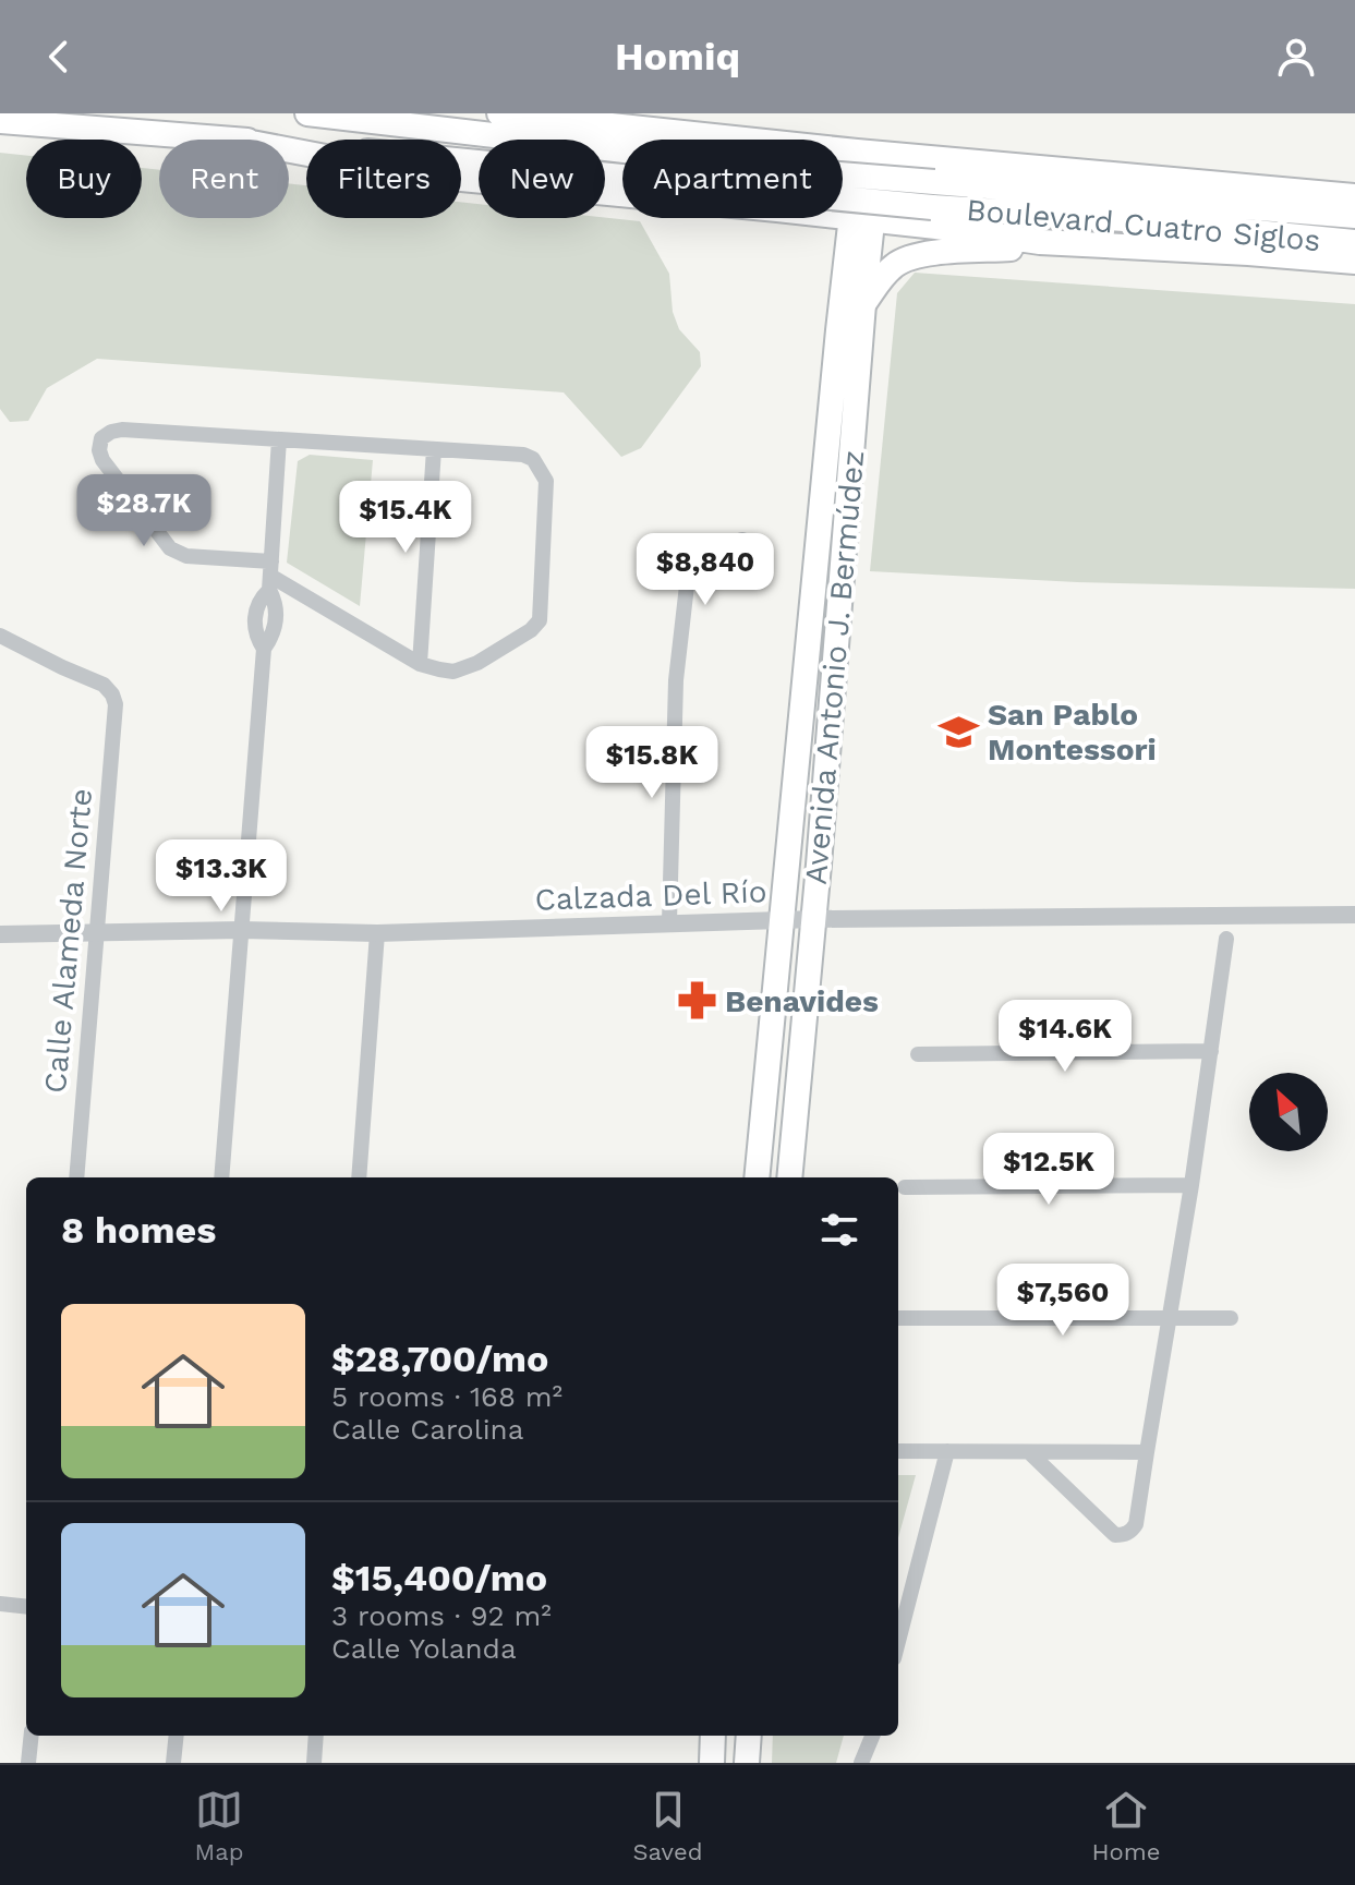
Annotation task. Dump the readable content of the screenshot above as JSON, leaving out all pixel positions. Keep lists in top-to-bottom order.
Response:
{
  "streets": {
    "main road": ["Boulevard Cuatro Siglos", "Avenida Antonio J. Bermúdez"],
    "street": ["Calzada Del Río", "Calle Alameda Norte"]
  },
  "crossings": [
    ["Avenida Antonio J. Bermúdez", "Calzada Del Río"],
    ["Calzada Del Río", "Calle Alameda Norte"]
  ],
  "places": {
    "school or university": ["San Pablo Montessori"],
    "pharmacy": ["Benavides"]
  },
  "north": "top left",
  "page": {
    "header": "Homiq",
    "chip": [
      "Buy",
      "Rent",
      "Filters",
      "New",
      "Apartment"
    ],
    "price": [
      "$28.7K",
      "$15.4K",
      "$8,840",
      "$15.8K",
      "$13.3K",
      "$14.6K",
      "$12.5K",
      "$7,560"
    ],
    "heading": "8 homes",
    "list": [
      {
        "name": "$28,700/mo",
        "note": "5 rooms · 168 m² · Calle Carolina"
      },
      {
        "name": "$15,400/mo",
        "note": "3 rooms · 92 m² · Calle Yolanda"
      }
    ],
    "tabs": ["Map", "Saved", "Home"]
  }
}
